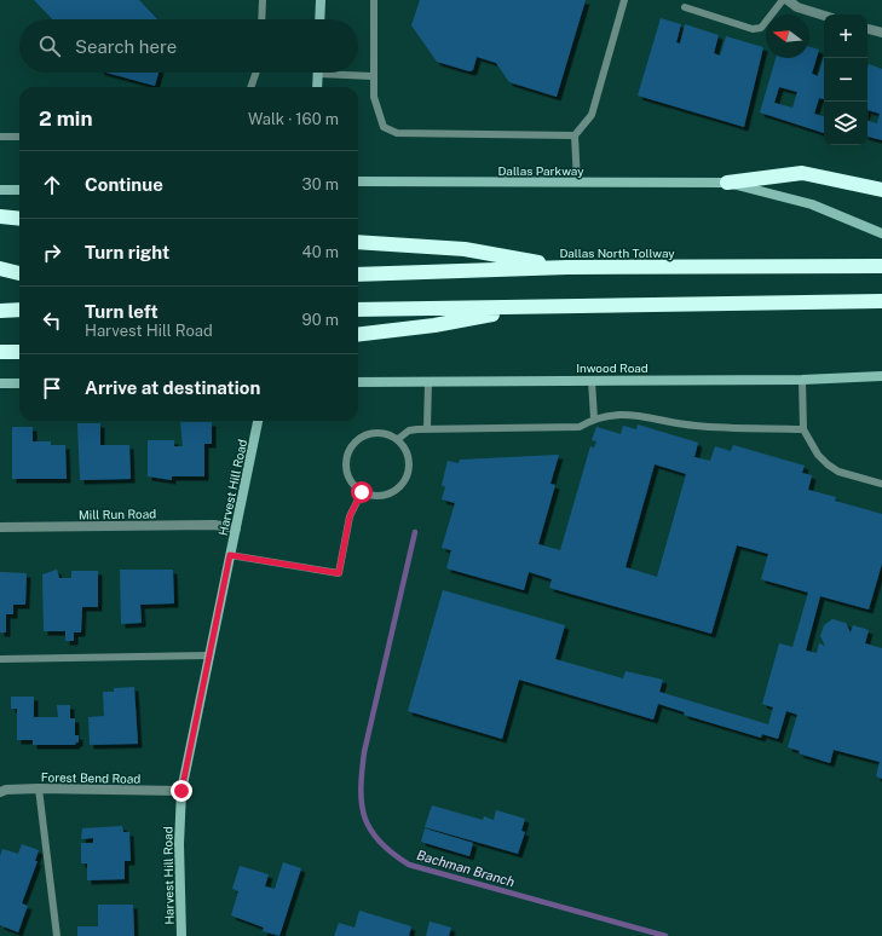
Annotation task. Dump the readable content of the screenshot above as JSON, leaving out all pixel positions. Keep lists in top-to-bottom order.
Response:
{
  "streets": {
    "highway": ["Dallas North Tollway"],
    "main road": ["Dallas Parkway", "Inwood Road", "Harvest Hill Road"],
    "street": ["Mill Run Road", "Forest Bend Road"]
  },
  "crossings": [
    ["Harvest Hill Road", "Mill Run Road"],
    ["Harvest Hill Road", "Forest Bend Road"]
  ],
  "water": ["Bachman Branch"],
  "north": "left",
  "page": {
    "map_buttons": ["+", "−"],
    "search": "Search here",
    "heading": ["2 min", "Walk · 160 m"],
    "list": [
      ["Continue", "30 m"],
      ["Turn right", "40 m"],
      ["Turn left", "Harvest Hill Road", "90 m"],
      "Arrive at destination"
    ]
  }
}
